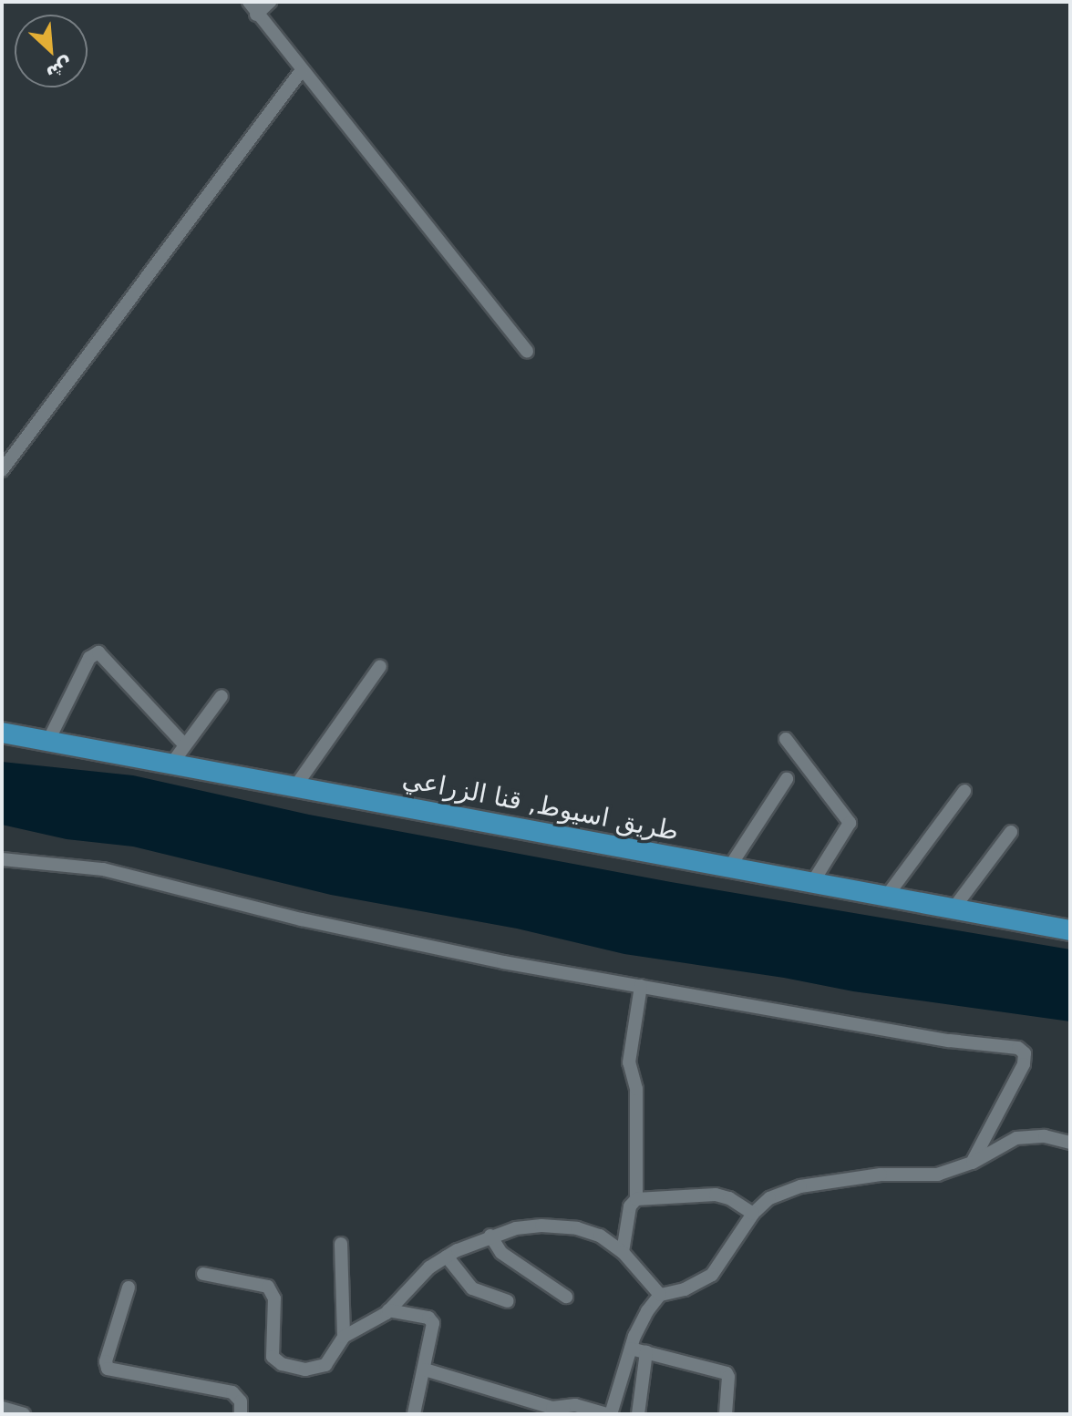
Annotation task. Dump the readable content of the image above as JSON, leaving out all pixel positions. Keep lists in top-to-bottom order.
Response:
{
  "streets": {
    "highway": ["طريق اسيوط, قنا الزراعي"]
  },
  "north": "bottom right"
}
